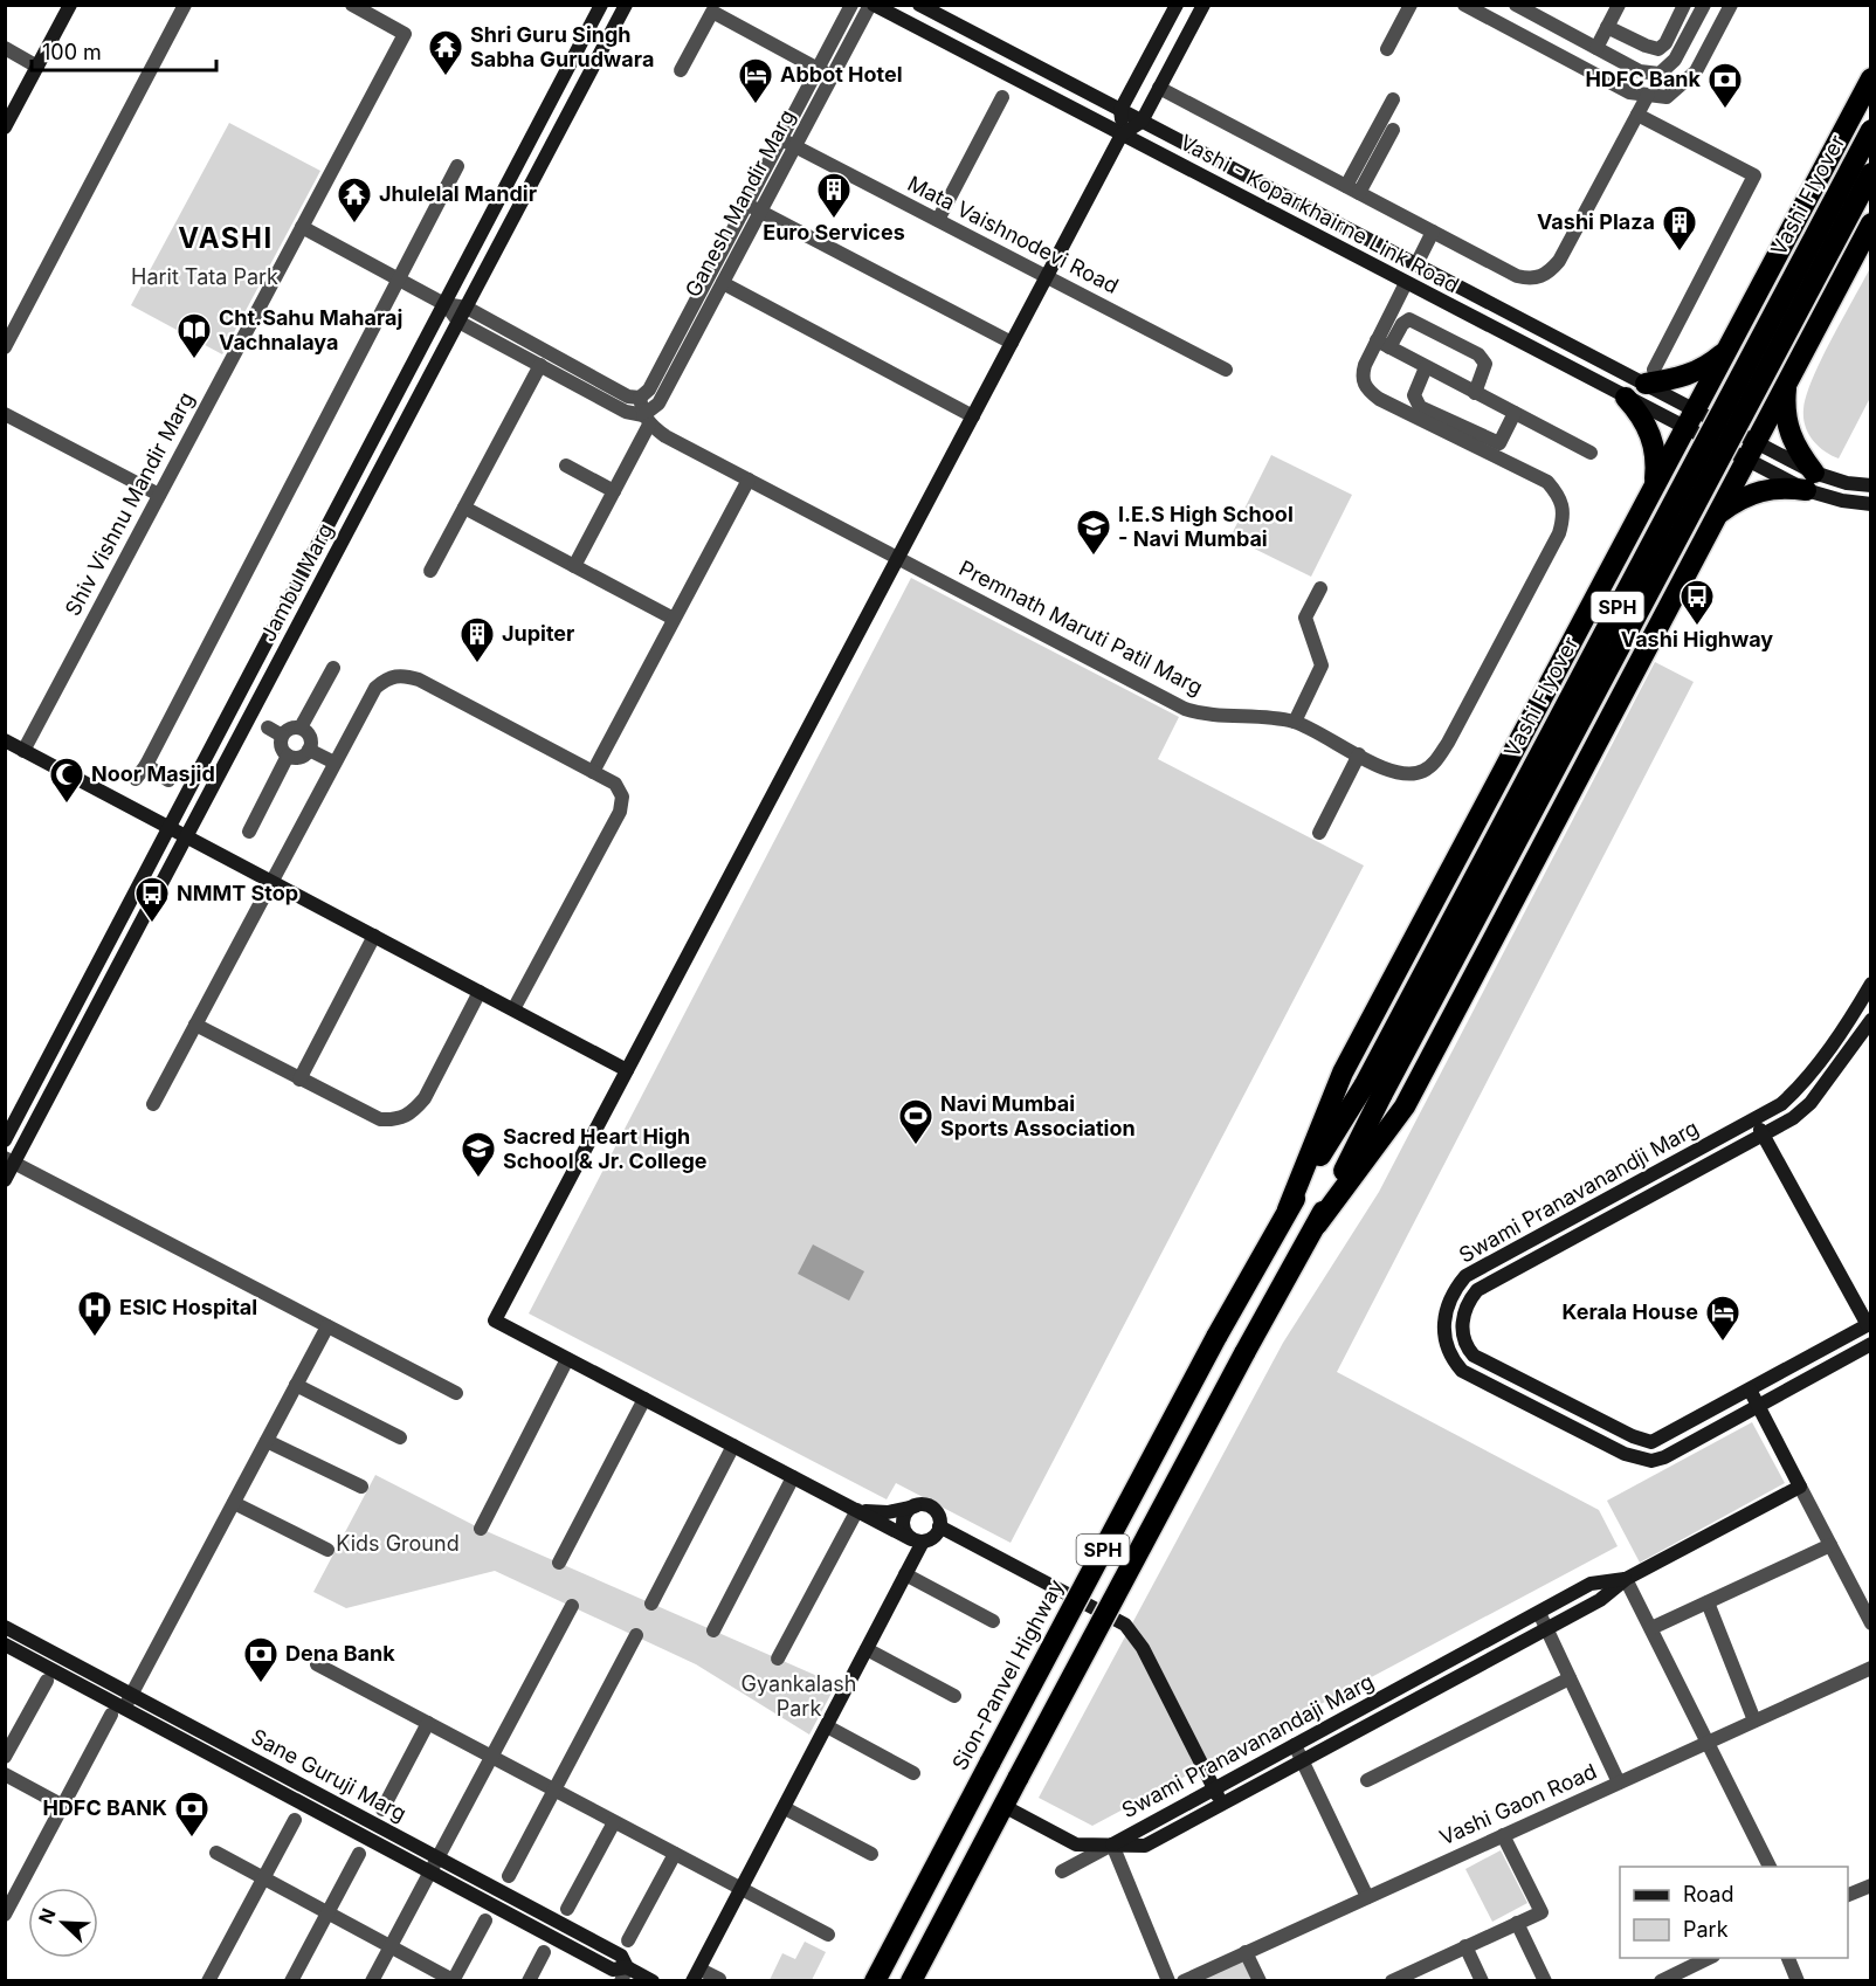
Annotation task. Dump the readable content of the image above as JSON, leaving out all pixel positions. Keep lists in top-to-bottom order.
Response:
{
  "streets": {
    "highway": ["Vashi Flyover", "SPH", "Sion-Panvel Highway"],
    "street": [
      "Ganesh Mandir Marg",
      "Vashi - Koparkhairne Link Road",
      "Mata Vaishnodevi Road",
      "Shiv Vishnu Mandir Marg",
      "Jambul Marg",
      "Premnath Maruti Patil Marg",
      "Swami Pranavanandji Marg",
      "Swami Pranavanandaji Marg",
      "Sane Guruji Marg",
      "Vashi Gaon Road"
    ]
  },
  "crossings": [
    ["Vashi Flyover", "SPH"],
    ["Vashi Flyover", "Sion-Panvel Highway"],
    ["Ganesh Mandir Marg", "Vashi - Koparkhairne Link Road"],
    ["Ganesh Mandir Marg", "Mata Vaishnodevi Road"],
    ["Ganesh Mandir Marg", "Premnath Maruti Patil Marg"],
    ["Vashi - Koparkhairne Link Road", "Premnath Maruti Patil Marg"],
    ["Jambul Marg", "Premnath Maruti Patil Marg"]
  ],
  "districts": ["VASHI"],
  "parks": ["Harit Tata Park", "Kids Ground", "Gyankalash Park"],
  "places": {
    "temple": ["Shri Guru Singh Sabha Gurudwara", "Jhulelal Mandir"],
    "hotel": ["Abbot Hotel", "Kerala House"],
    "bank": ["HDFC Bank", "Dena Bank", "HDFC BANK"],
    "building": ["Euro Services", "Vashi Plaza", "Jupiter"],
    "library": ["Cht.Sahu Maharaj Vachnalaya"],
    "school or university": ["I.E.S High School - Navi Mumbai", "Sacred Heart High School & Jr. College"],
    "bus stop": ["Vashi Highway", "NMMT Stop"],
    "mosque": ["Noor Masjid"],
    "sports": ["Navi Mumbai Sports Association"],
    "hospital": ["ESIC Hospital"]
  },
  "legend": ["Road", "Park"],
  "scale_bar": "100 m",
  "north": "top left"
}
